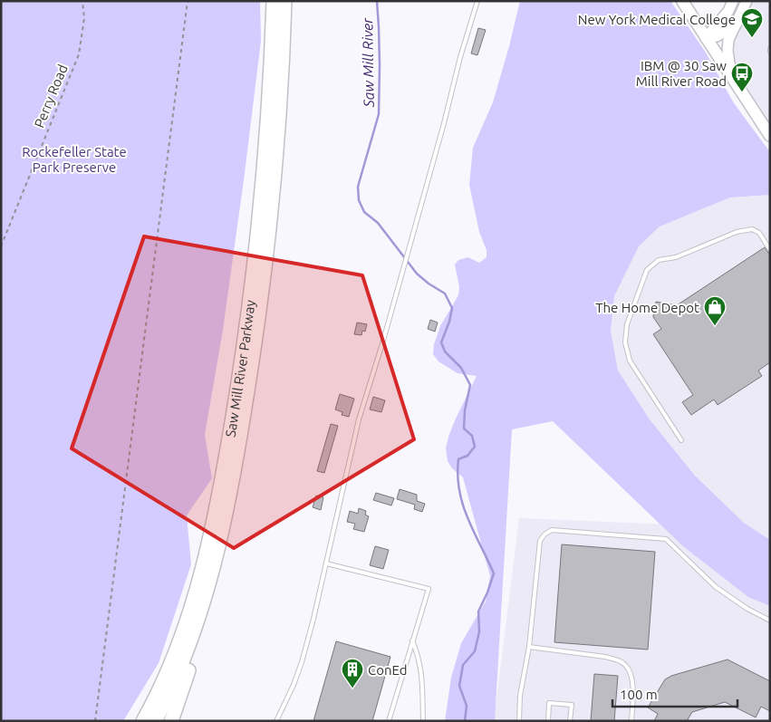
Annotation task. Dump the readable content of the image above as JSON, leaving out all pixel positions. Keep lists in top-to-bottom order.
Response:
{
  "streets": {
    "highway": ["Saw Mill River Parkway"],
    "path": ["Perry Road"]
  },
  "water": ["Saw Mill River"],
  "parks": ["Rockefeller State Park Preserve"],
  "places": {
    "school or university": ["New York Medical College"],
    "bus stop": ["IBM @ 30 Saw Mill River Road"],
    "shop": ["The Home Depot"],
    "building": ["ConEd"]
  },
  "scale_bar": "100 m"
}
